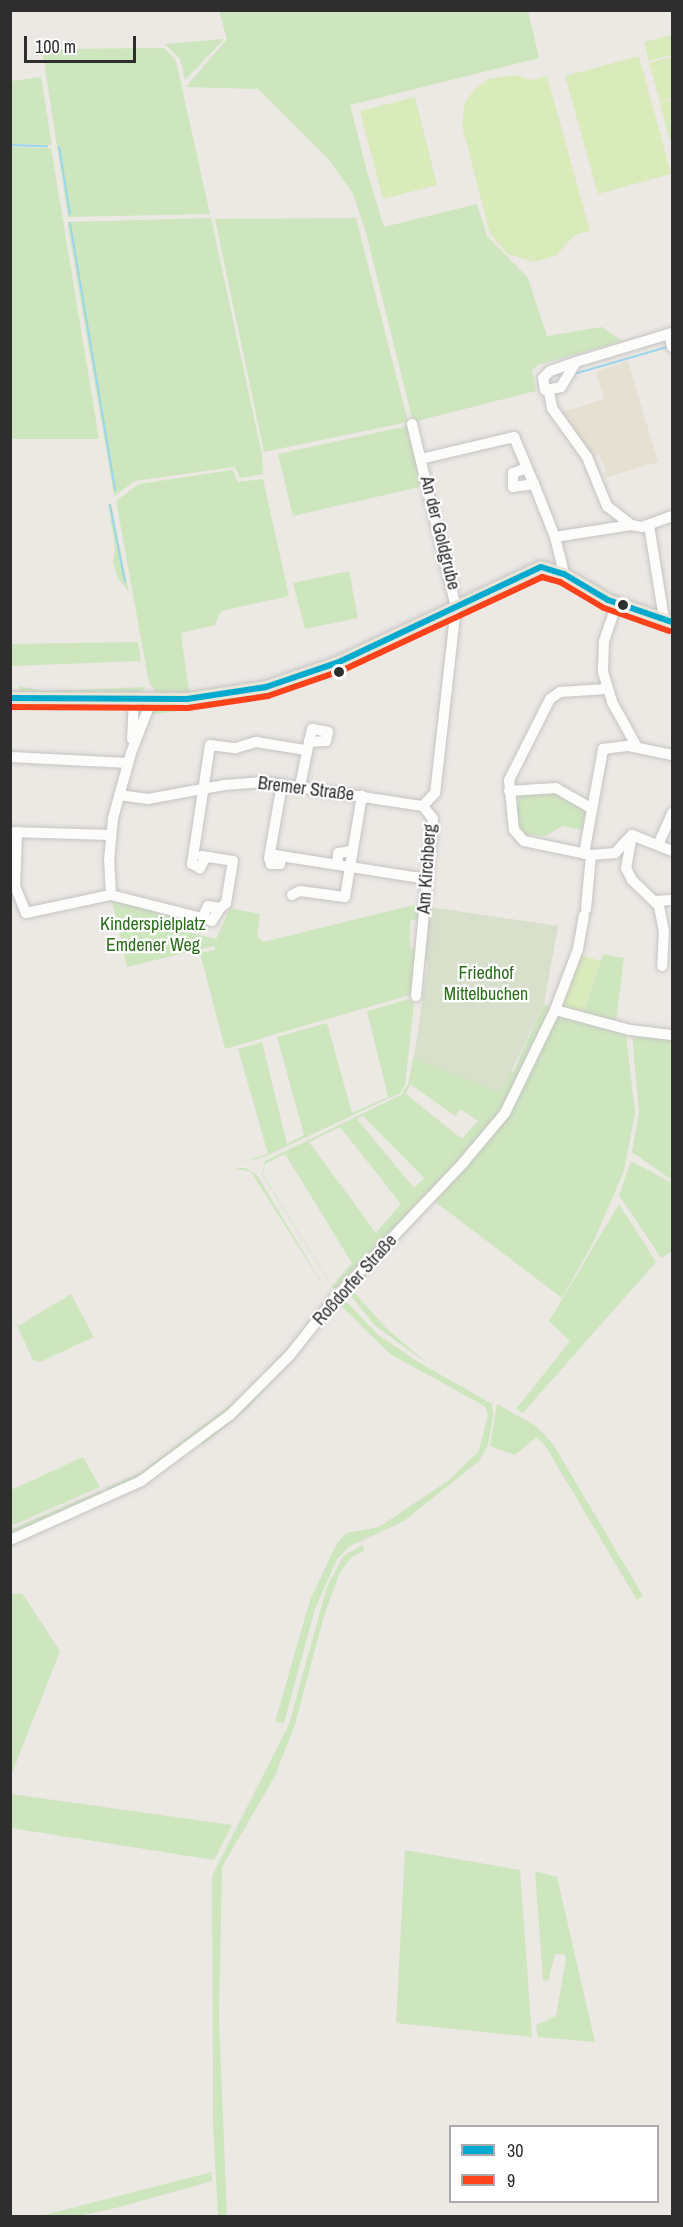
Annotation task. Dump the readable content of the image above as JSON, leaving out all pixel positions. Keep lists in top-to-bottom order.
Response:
{
  "streets": {
    "street": [
      "An der Goldgrube",
      "Bremer Straße",
      "Am Kirchberg",
      "Roßdorfer Straße"
    ]
  },
  "crossings": [
    ["An der Goldgrube", "Am Kirchberg"],
    ["Bremer Straße", "Am Kirchberg"]
  ],
  "parks": ["Kinderspielplatz Emdener Weg", "Friedhof Mittelbuchen"],
  "lines": ["transit line 30", "transit line 9"],
  "legend": ["30", "9"],
  "scale_bar": "100 m"
}
